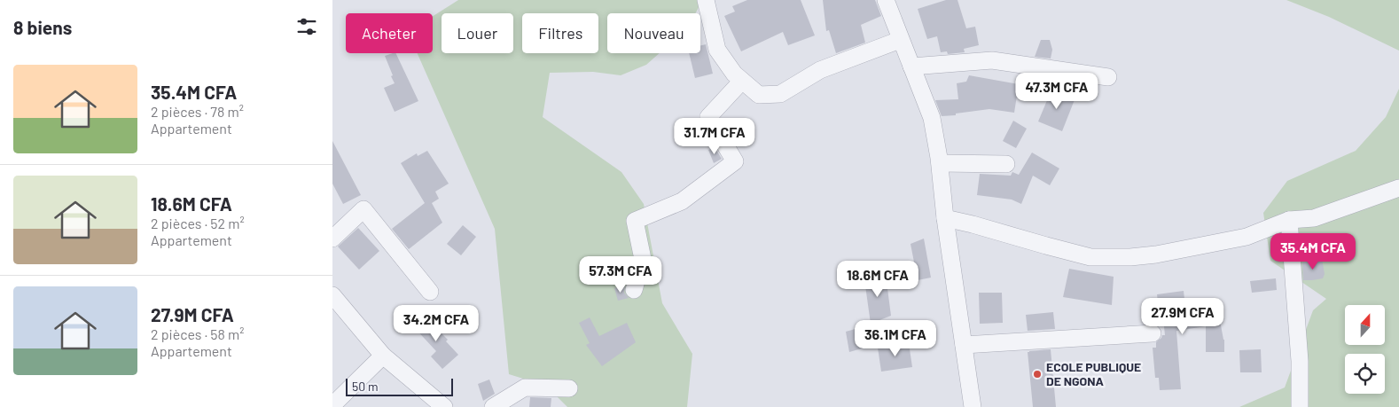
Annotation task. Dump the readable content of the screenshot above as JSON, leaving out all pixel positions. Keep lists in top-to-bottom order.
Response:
{
  "places": ["ECOLE PUBLIQUE DE NGONA"],
  "scale_bar": "50 m",
  "north": "top",
  "page": {
    "heading": "8 biens",
    "chip": [
      "Acheter",
      "Louer",
      "Filtres",
      "Nouveau"
    ],
    "list": [
      {
        "name": "35.4M CFA",
        "note": "2 pièces · 78 m² · Appartement"
      },
      {
        "name": "18.6M CFA",
        "note": "2 pièces · 52 m² · Appartement"
      },
      {
        "name": "27.9M CFA",
        "note": "2 pièces · 58 m² · Appartement"
      }
    ],
    "price": [
      "47.3M CFA",
      "31.7M CFA",
      "35.4M CFA",
      "57.3M CFA",
      "18.6M CFA",
      "27.9M CFA",
      "34.2M CFA",
      "36.1M CFA"
    ],
    "scale": "50 m"
  }
}
